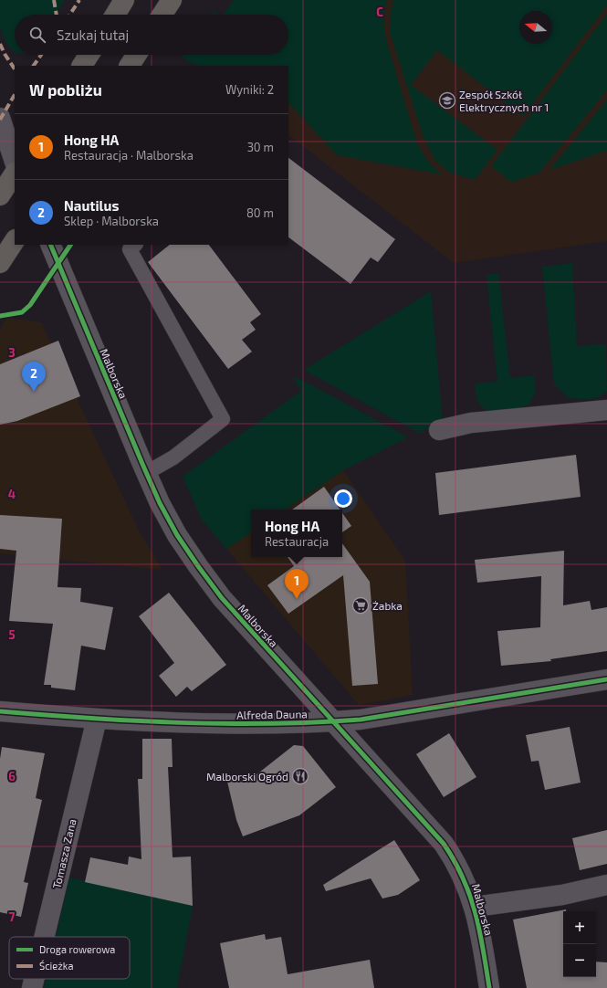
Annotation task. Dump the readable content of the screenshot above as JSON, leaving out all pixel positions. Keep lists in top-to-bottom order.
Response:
{
  "streets": {
    "street": ["Malborska", "Alfreda Dauna", "Tomasza Zana"]
  },
  "crossings": [
    ["Malborska", "Alfreda Dauna"],
    ["Alfreda Dauna", "Tomasza Zana"]
  ],
  "places": {
    "school or university": ["Zespół Szkół Elektrycznych nr 1"],
    "supermarket": ["Żabka"],
    "restaurant": ["Malborski Ogród"]
  },
  "legend": ["Droga rowerowa", "Ścieżka"],
  "north": "left",
  "page": {
    "search": "Szukaj tutaj",
    "heading": ["W pobliżu", "Wyniki: 2"],
    "list": [
      {
        "mark": "1",
        "name": "Hong HA",
        "note": "Restauracja · Malborska",
        "value": "30 m"
      },
      {
        "mark": "2",
        "name": "Nautilus",
        "note": "Sklep · Malborska",
        "value": "80 m"
      }
    ],
    "pins": ["2", "1"],
    "popup": ["Hong HA", "Restauracja"],
    "map_buttons": ["+", "−"]
  },
  "grid": {
    "columns": ["C"],
    "rows": [
      "3",
      "4",
      "5",
      "6",
      "7"
    ]
  }
}
